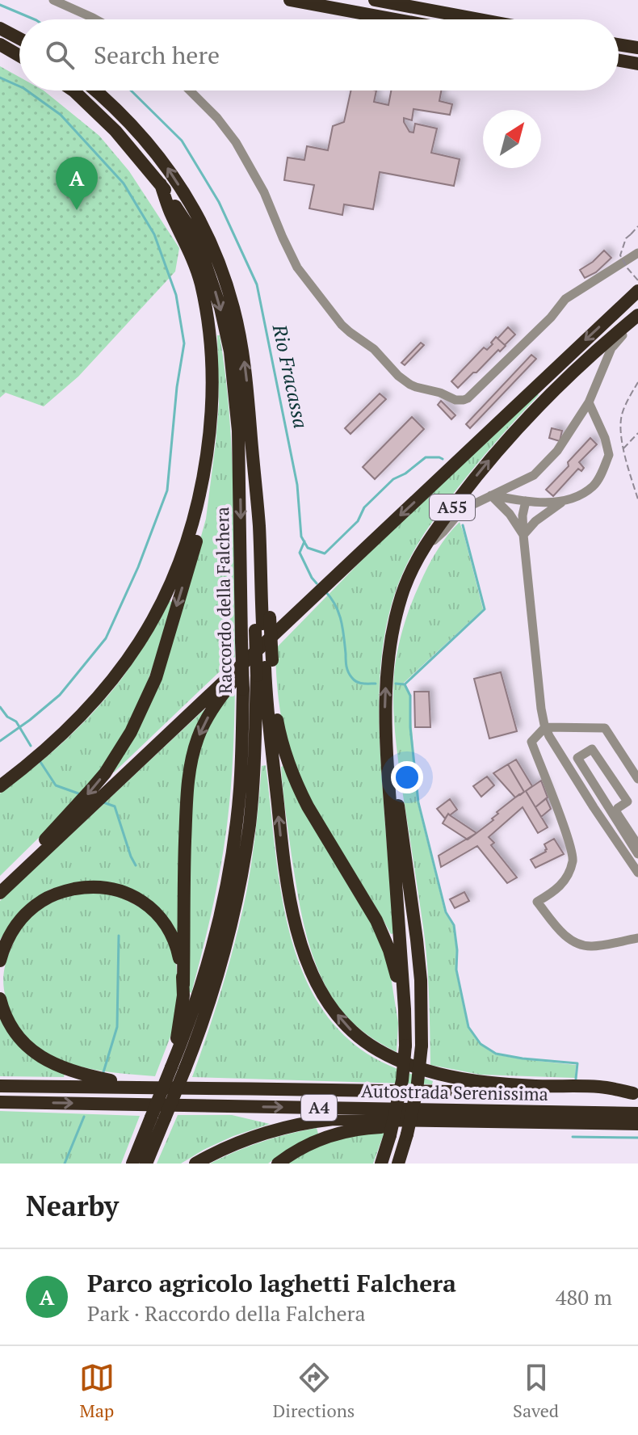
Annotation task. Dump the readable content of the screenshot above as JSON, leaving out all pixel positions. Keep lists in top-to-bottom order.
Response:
{
  "streets": {
    "highway": [
      "A55",
      "Raccordo della Falchera",
      "Autostrada Serenissima",
      "A4"
    ]
  },
  "crossings": [
    ["Raccordo della Falchera", "A4"],
    ["Autostrada Serenissima", "A4"]
  ],
  "water": ["Rio Fracassa"],
  "north": "top right",
  "page": {
    "search": "Search here",
    "pins": "A",
    "heading": "Nearby",
    "list": [
      {
        "mark": "A",
        "name": "Parco agricolo laghetti Falchera",
        "note": "Park · Raccordo della Falchera",
        "value": "480 m"
      }
    ],
    "nav": ["Map", "Directions", "Saved"]
  }
}
